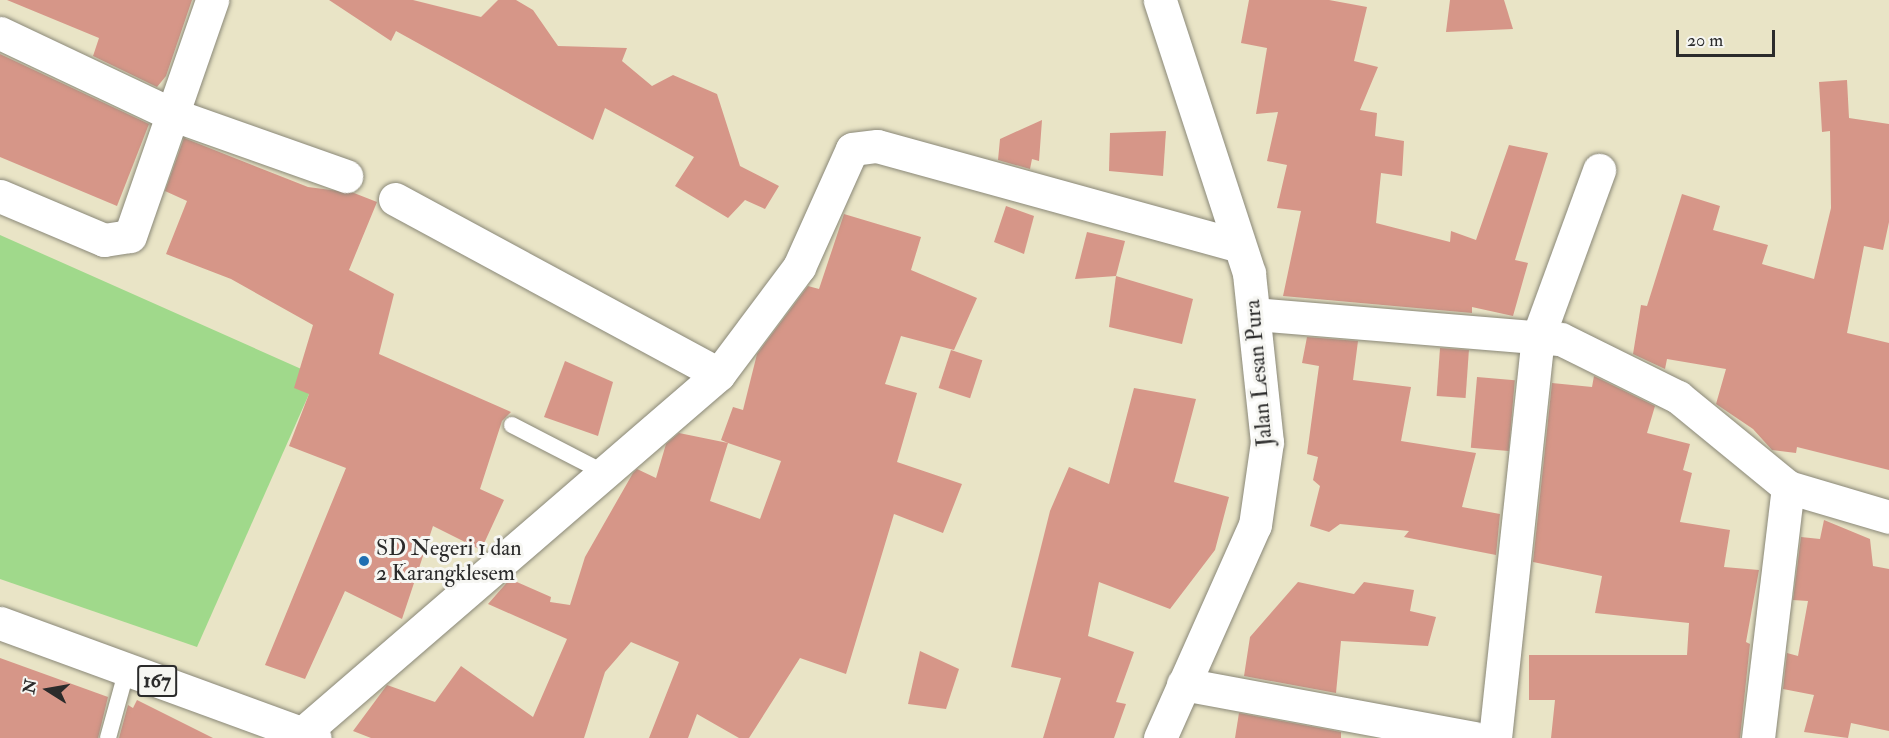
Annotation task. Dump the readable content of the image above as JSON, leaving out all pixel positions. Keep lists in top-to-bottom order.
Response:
{
  "streets": {
    "street": ["Jalan Lesan Pura", "167"]
  },
  "places": ["SD Negeri 1 dan 2 Karangklesem"],
  "scale_bar": "20 m",
  "north": "left"
}
